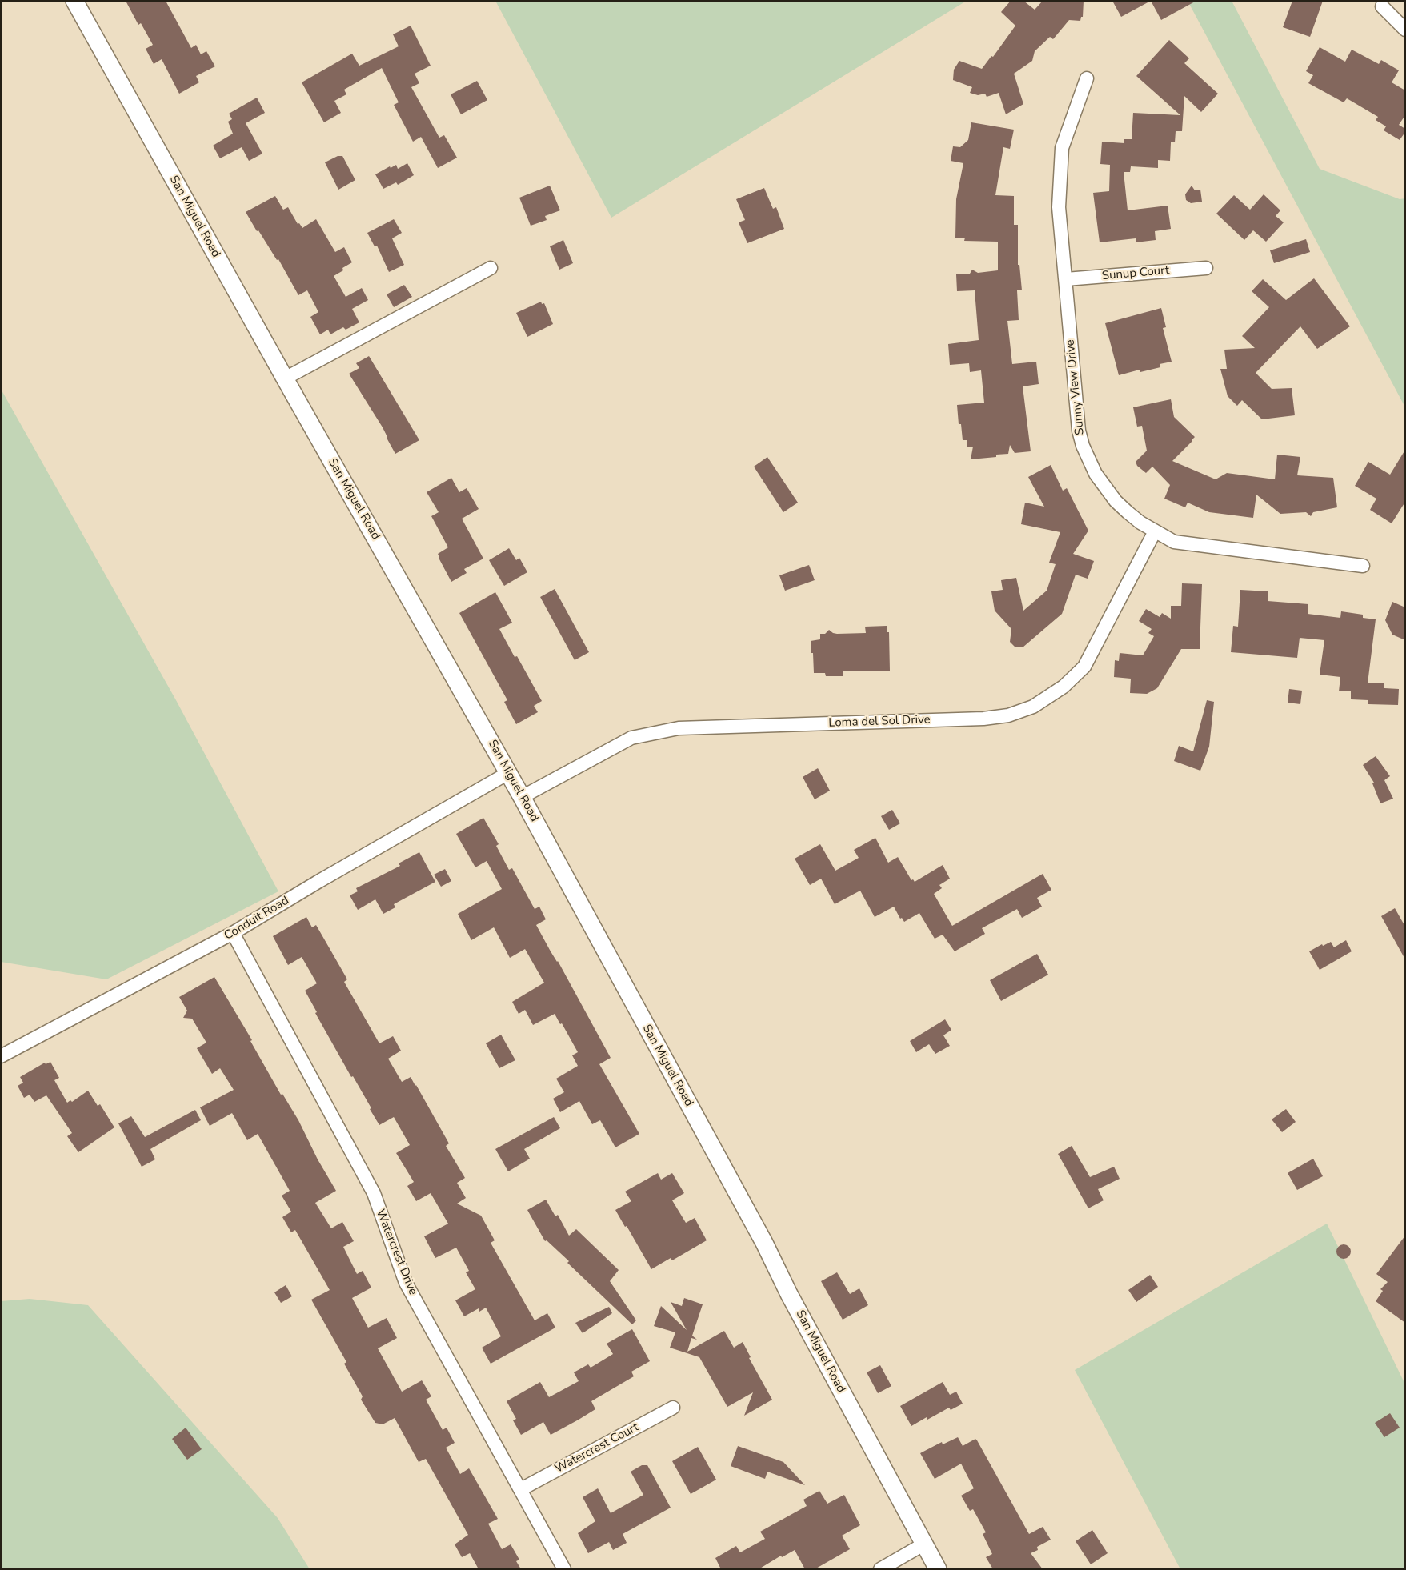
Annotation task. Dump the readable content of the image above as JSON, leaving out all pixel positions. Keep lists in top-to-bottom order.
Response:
{
  "streets": {
    "street": [
      "San Miguel Road",
      "Sunup Court",
      "Sunny View Drive",
      "Loma del Sol Drive",
      "Conduit Road",
      "Watercrest Drive",
      "Watercrest Court"
    ]
  },
  "crossings": [
    ["San Miguel Road", "Loma del Sol Drive"],
    ["San Miguel Road", "Conduit Road"],
    ["Sunup Court", "Sunny View Drive"],
    ["Sunny View Drive", "Loma del Sol Drive"],
    ["Conduit Road", "Watercrest Drive"],
    ["Watercrest Drive", "Watercrest Court"]
  ]
}
